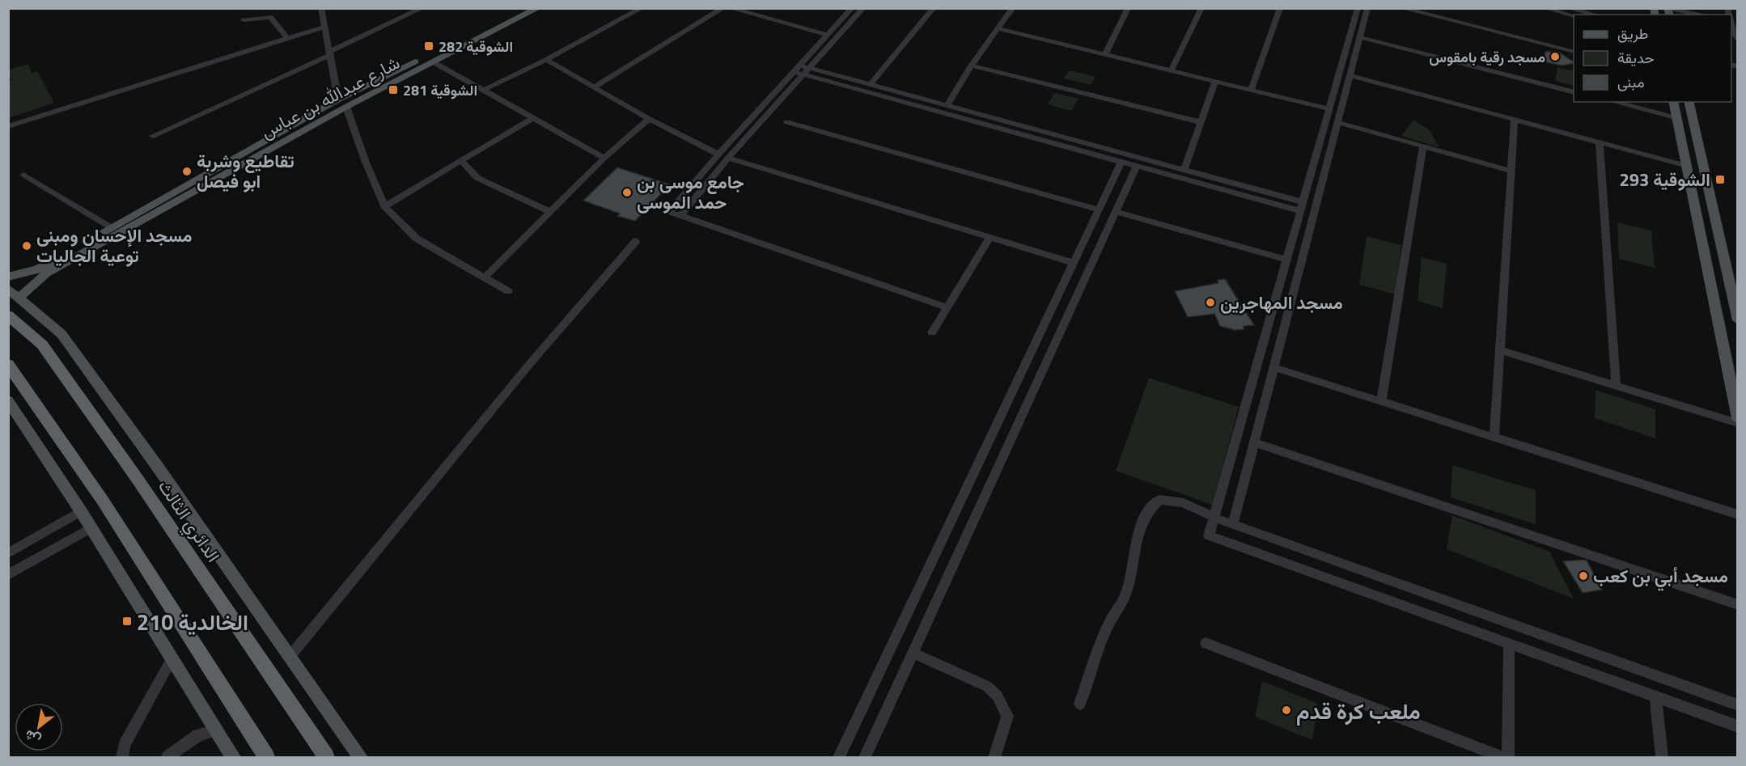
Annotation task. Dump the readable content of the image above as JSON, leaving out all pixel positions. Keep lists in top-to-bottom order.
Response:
{
  "streets": {
    "highway": ["الدائري الثالث"],
    "main road": ["شارع عبدالله بن عباس"]
  },
  "places": {
    "transit": [
      "الشوقية 282",
      "الشوقية 281",
      "الشوقية 293",
      "الخالدية 210"
    ],
    "other": [
      "مسجد رقية بامقوس",
      "تقاطيع وشربة ابو فيصل",
      "جامع موسى بن حمد الموسى",
      "مسجد الإحسان ومبنى توعية الجاليات",
      "مسجد المهاجرين",
      "مسجد أبي بن كعب",
      "ملعب كرة قدم"
    ]
  },
  "legend": ["طريق", "حديقة", "مبنى"],
  "north": "bottom left"
}
